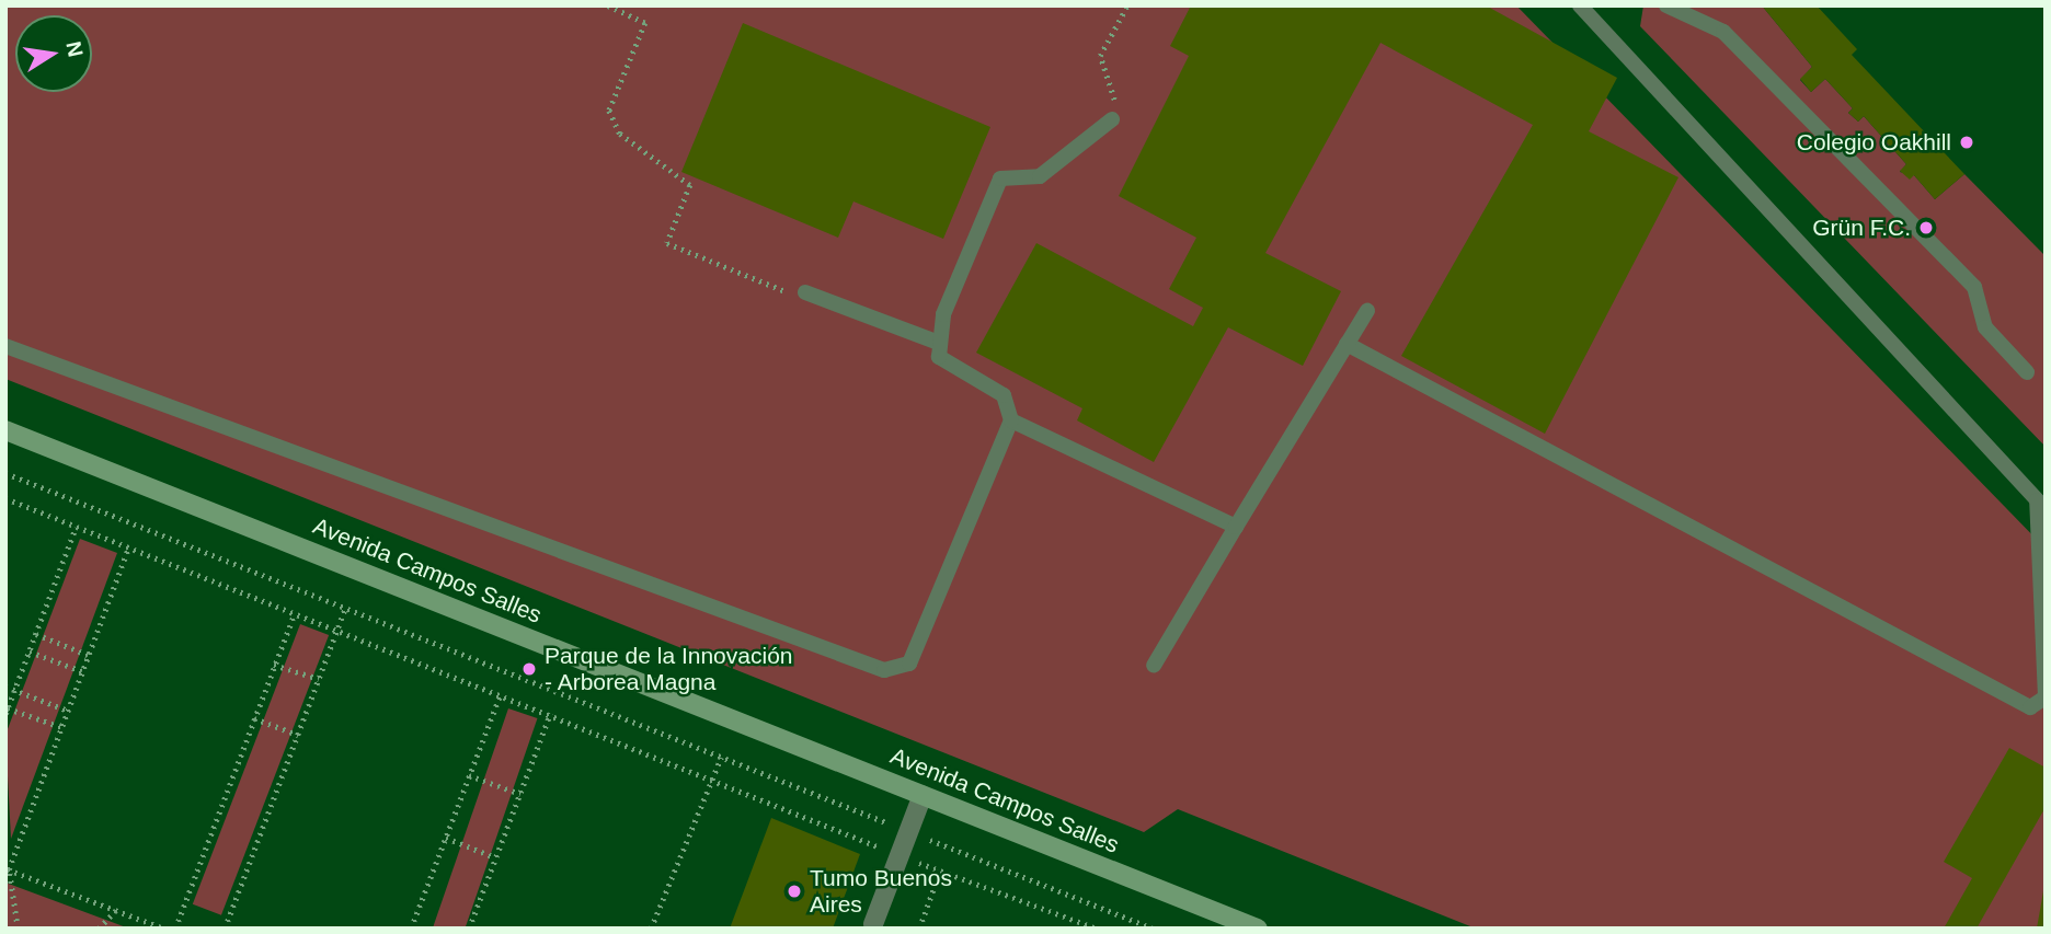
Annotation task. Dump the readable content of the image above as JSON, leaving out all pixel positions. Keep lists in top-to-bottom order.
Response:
{
  "streets": {
    "main road": ["Avenida Campos Salles"]
  },
  "places": [
    "Colegio Oakhill",
    "Grün F.C.",
    "Parque de la Innovación - Arborea Magna",
    "Tumo Buenos Aires"
  ],
  "north": "right"
}
